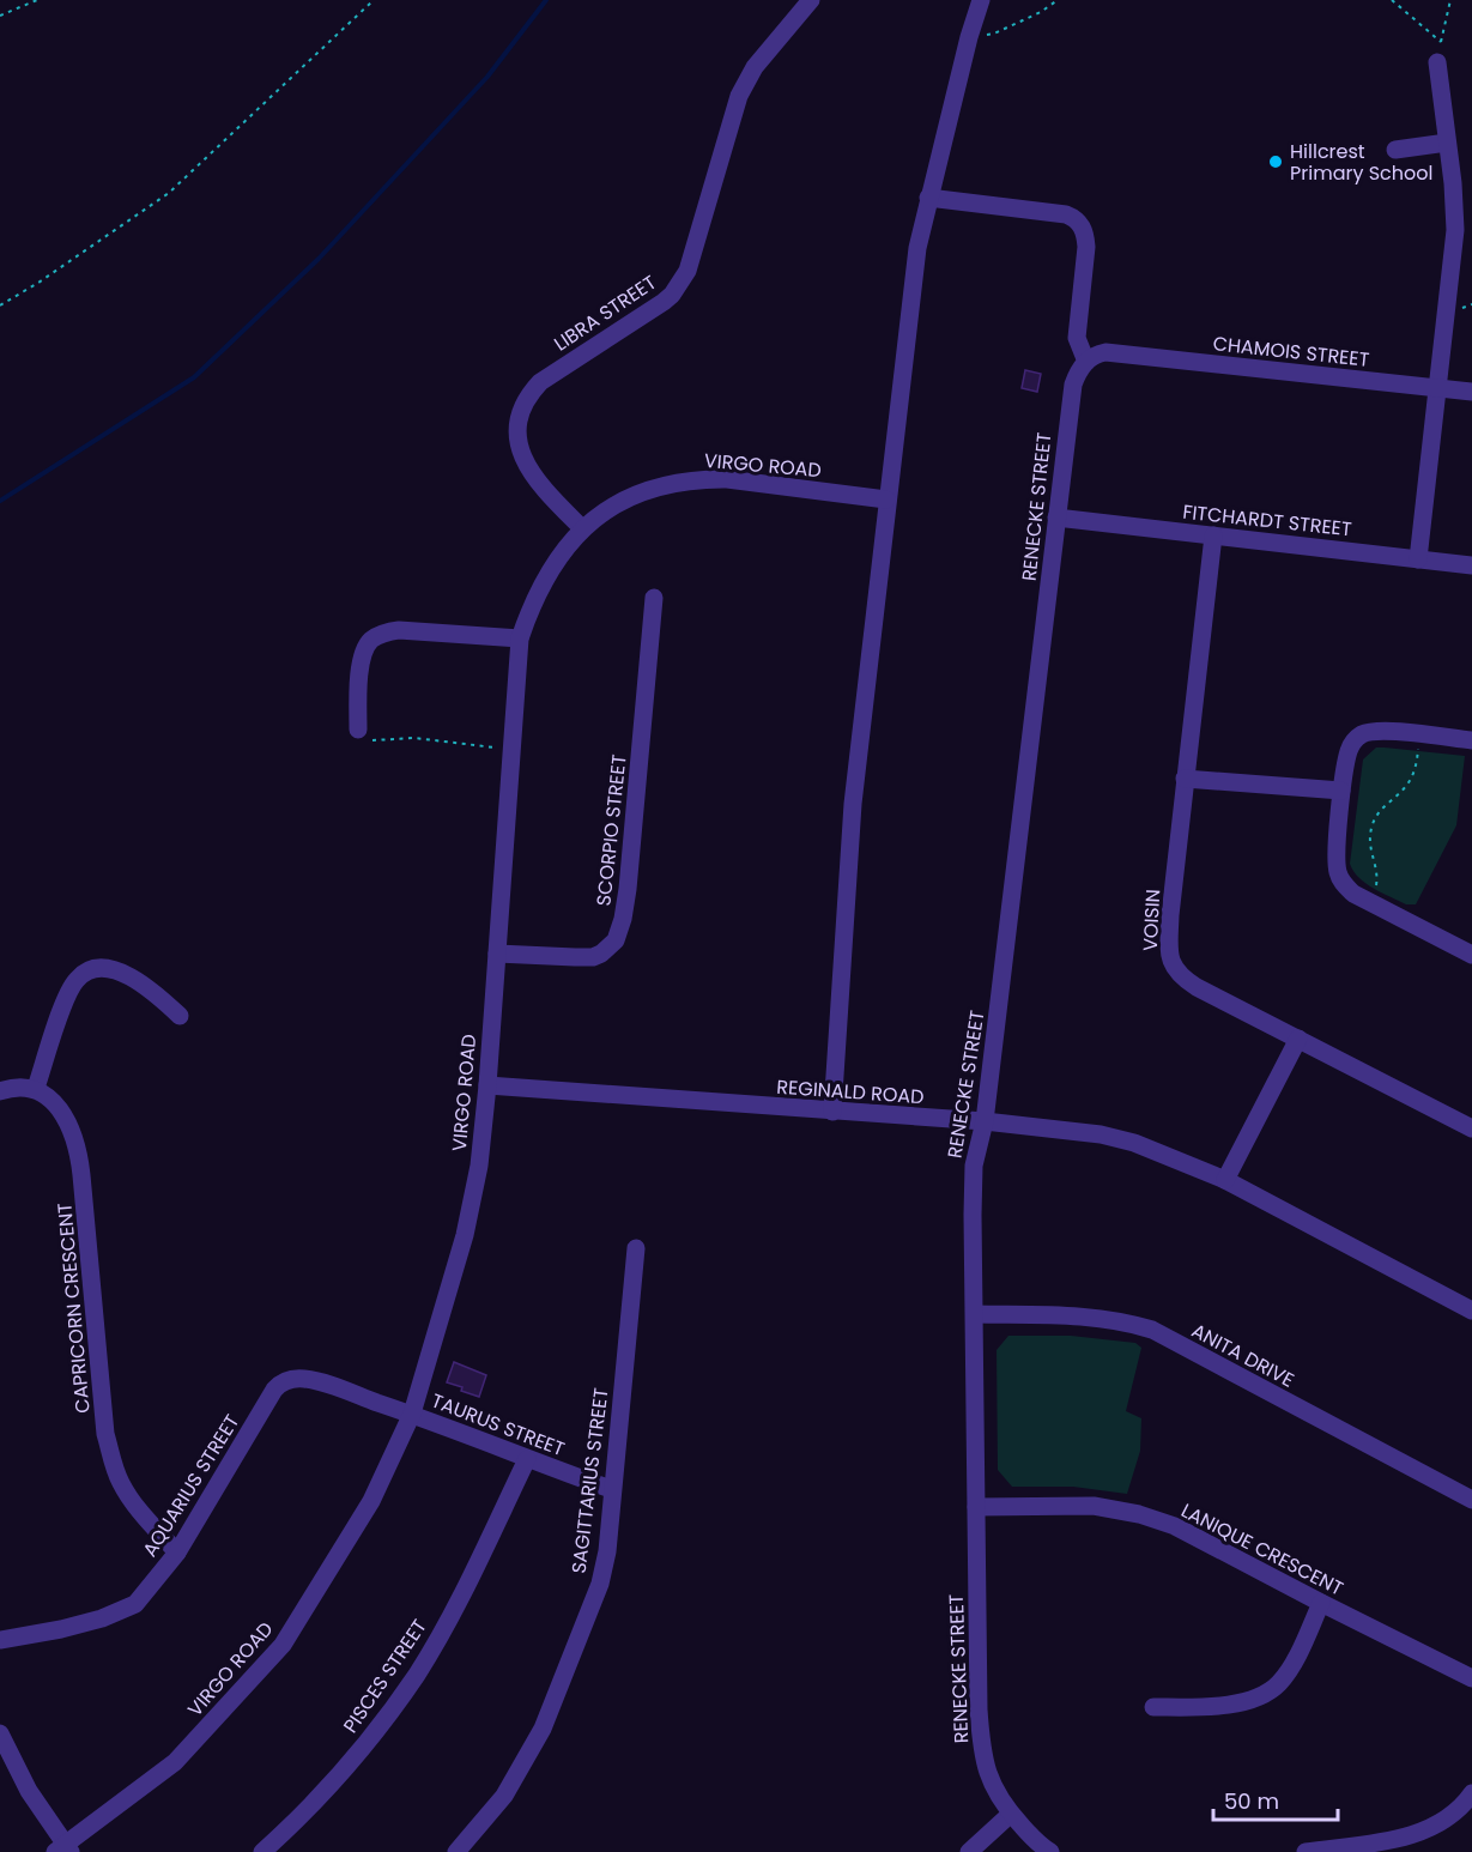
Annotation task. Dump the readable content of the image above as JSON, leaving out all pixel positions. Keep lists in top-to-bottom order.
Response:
{
  "streets": {
    "street": [
      "LIBRA STREET",
      "CHAMOIS STREET",
      "VIRGO ROAD",
      "RENECKE STREET",
      "FITCHARDT STREET",
      "SCORPIO STREET",
      "VOISIN",
      "REGINALD ROAD",
      "CAPRICORN CRESCENT",
      "ANITA DRIVE",
      "TAURUS STREET",
      "SAGITTARIUS STREET",
      "AQUARIUS STREET",
      "LANIQUE CRESCENT",
      "PISCES STREET"
    ]
  },
  "crossings": [
    ["LIBRA STREET", "VIRGO ROAD"],
    ["CHAMOIS STREET", "RENECKE STREET"],
    ["VIRGO ROAD", "SCORPIO STREET"],
    ["VIRGO ROAD", "REGINALD ROAD"],
    ["VIRGO ROAD", "TAURUS STREET"],
    ["VIRGO ROAD", "AQUARIUS STREET"],
    ["RENECKE STREET", "FITCHARDT STREET"],
    ["RENECKE STREET", "REGINALD ROAD"],
    ["RENECKE STREET", "ANITA DRIVE"],
    ["RENECKE STREET", "LANIQUE CRESCENT"],
    ["FITCHARDT STREET", "VOISIN"],
    ["CAPRICORN CRESCENT", "AQUARIUS STREET"],
    ["TAURUS STREET", "SAGITTARIUS STREET"],
    ["TAURUS STREET", "AQUARIUS STREET"],
    ["TAURUS STREET", "PISCES STREET"]
  ],
  "places": ["Hillcrest Primary School"],
  "scale_bar": "50 m"
}
